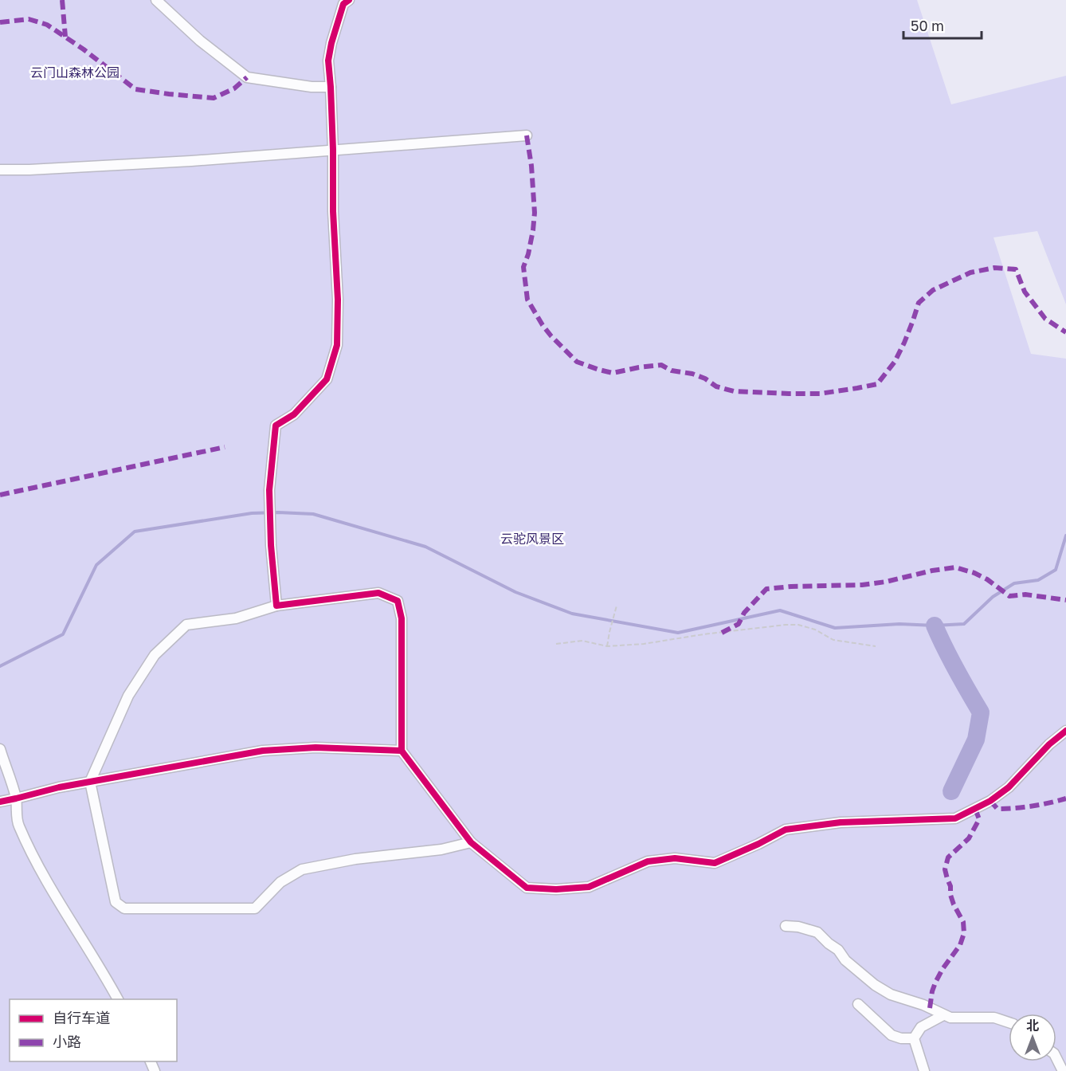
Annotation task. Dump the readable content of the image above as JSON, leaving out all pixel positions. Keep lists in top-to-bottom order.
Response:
{
  "parks": ["云门山森林公园", "云驼风景区"],
  "legend": ["自行车道", "小路"],
  "scale_bar": "50 m",
  "north": "top"
}
